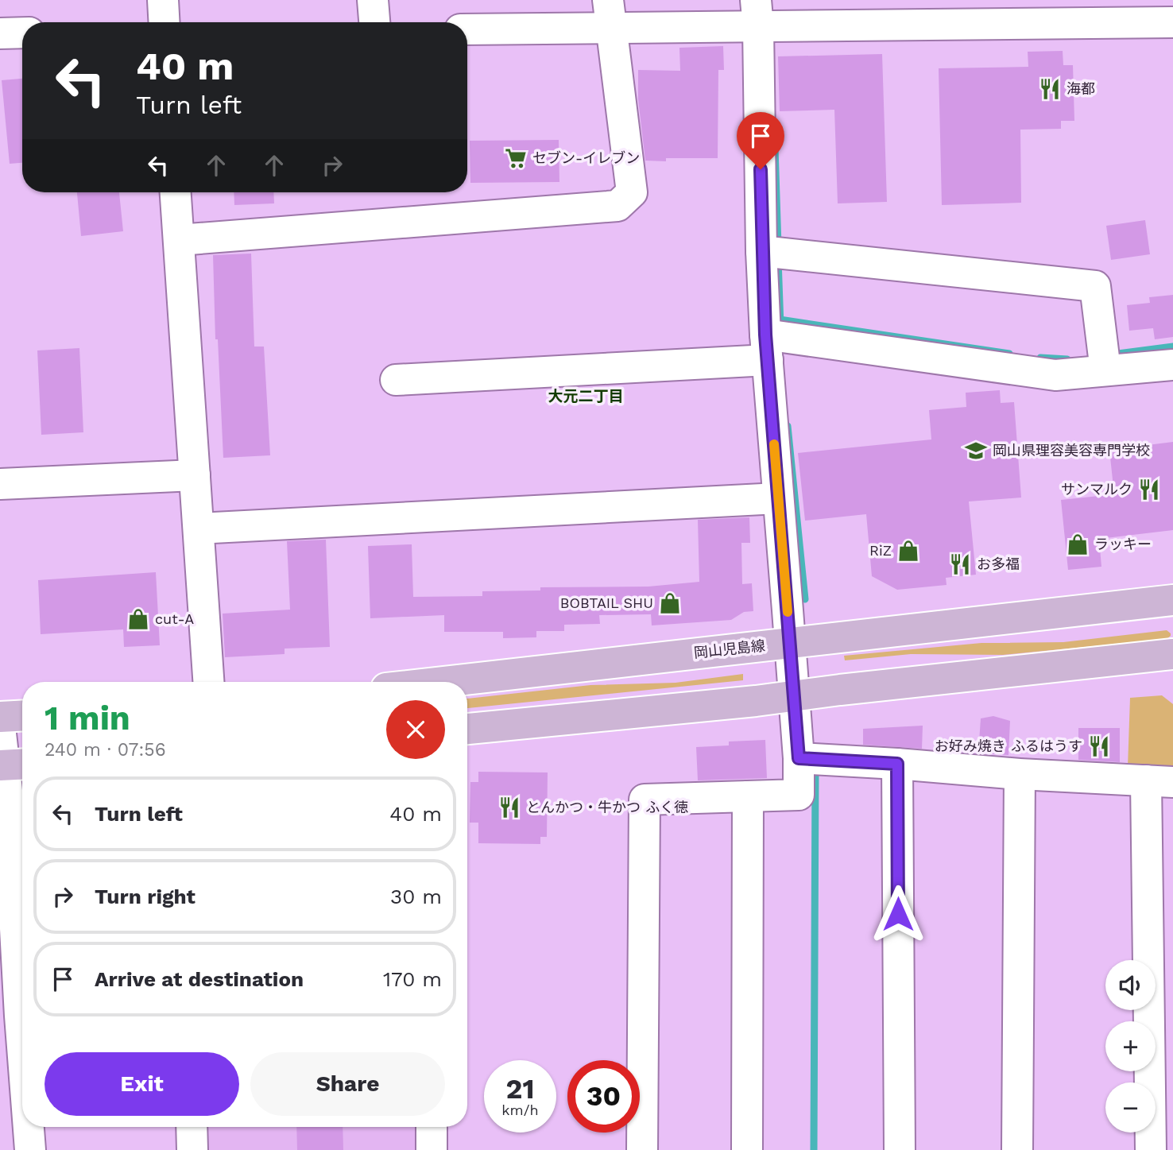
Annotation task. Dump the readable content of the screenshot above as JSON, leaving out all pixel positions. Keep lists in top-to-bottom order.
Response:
{
  "streets": {
    "main road": ["岡山児島線"]
  },
  "districts": ["大元二丁目"],
  "places": {
    "restaurant": [
      "海都",
      "サンマルク",
      "お多福",
      "お好み焼き ふるはうす",
      "とんかつ・牛かつ ふく徳"
    ],
    "supermarket": ["セブン-イレブン"],
    "school or university": ["岡山県理容美容専門学校"],
    "shop": [
      "ラッキー",
      "RiZ",
      "BOBTAIL SHU",
      "cut-A"
    ]
  },
  "page": {
    "turn": ["40 m", "Turn left"],
    "heading": ["1 min", "240 m · 07:56"],
    "list": [
      {
        "name": "Turn left",
        "value": "40 m"
      },
      {
        "name": "Turn right",
        "value": "30 m"
      },
      {
        "name": "Arrive at destination",
        "value": "170 m"
      }
    ],
    "map_buttons": ["+", "−"],
    "buttons": ["Exit", "Share"],
    "speed": "21 km/h",
    "limit": "30"
  }
}
